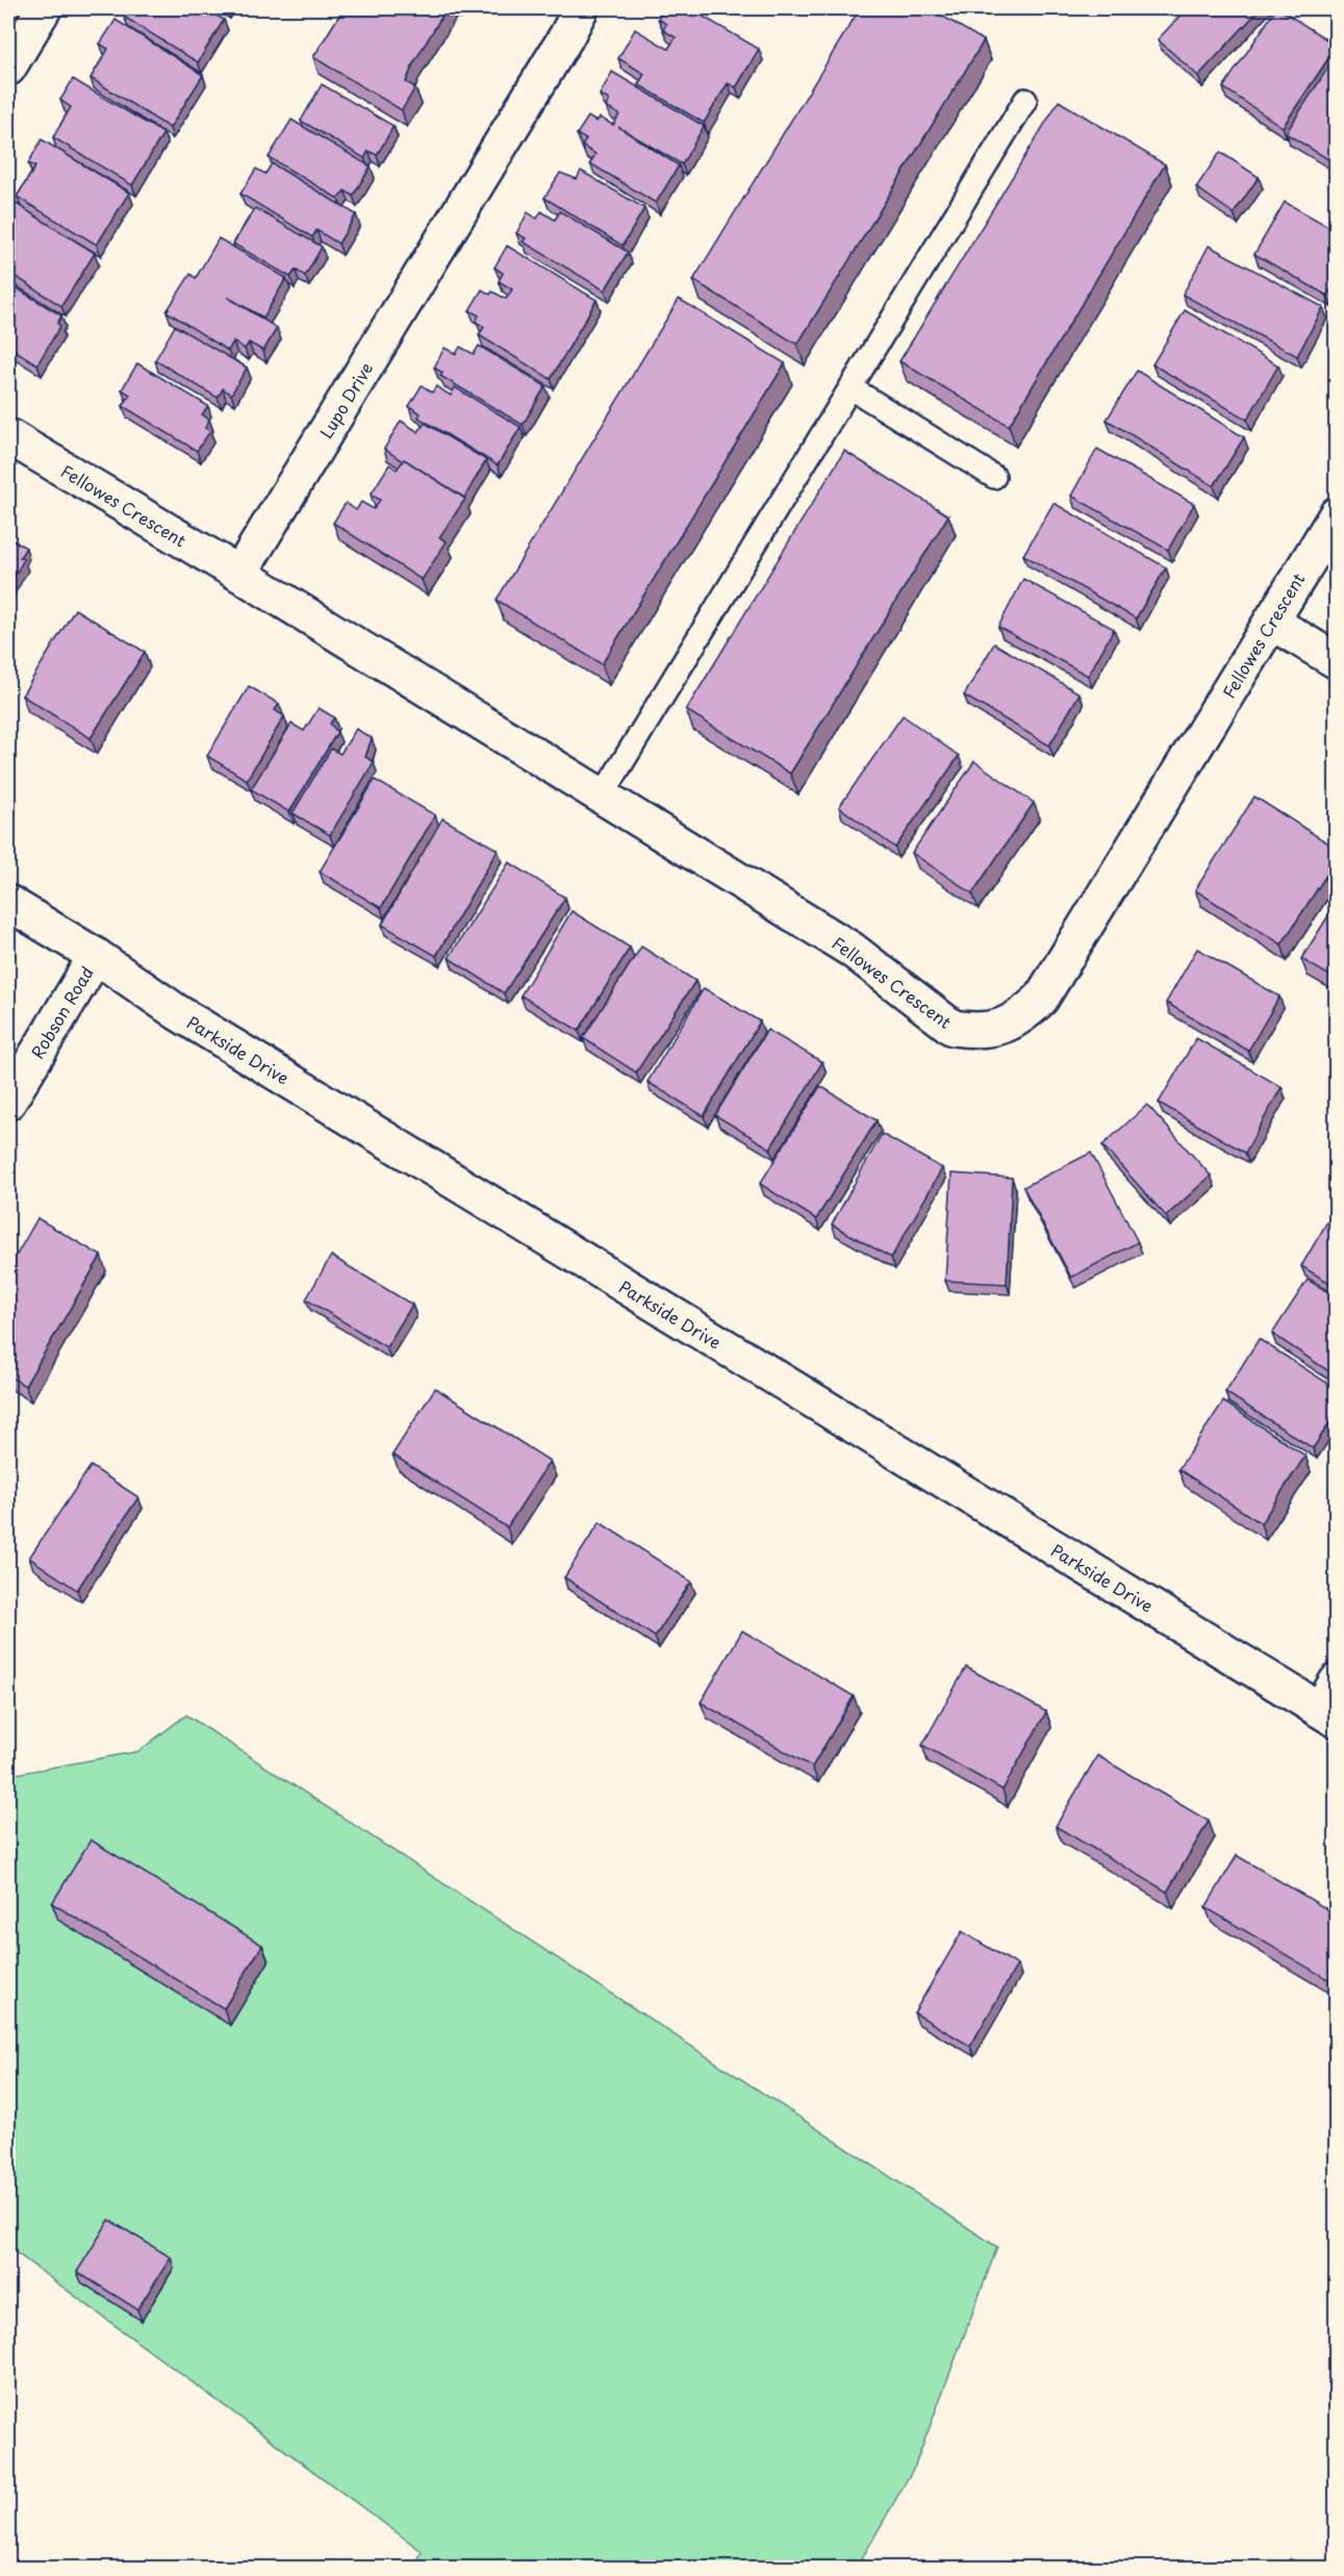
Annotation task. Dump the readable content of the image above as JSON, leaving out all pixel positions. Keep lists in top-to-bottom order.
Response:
{
  "streets": {
    "street": [
      "Lupo Drive",
      "Fellowes Crescent",
      "Robson Road",
      "Parkside Drive"
    ]
  },
  "crossings": [
    ["Lupo Drive", "Fellowes Crescent"],
    ["Robson Road", "Parkside Drive"]
  ]
}
